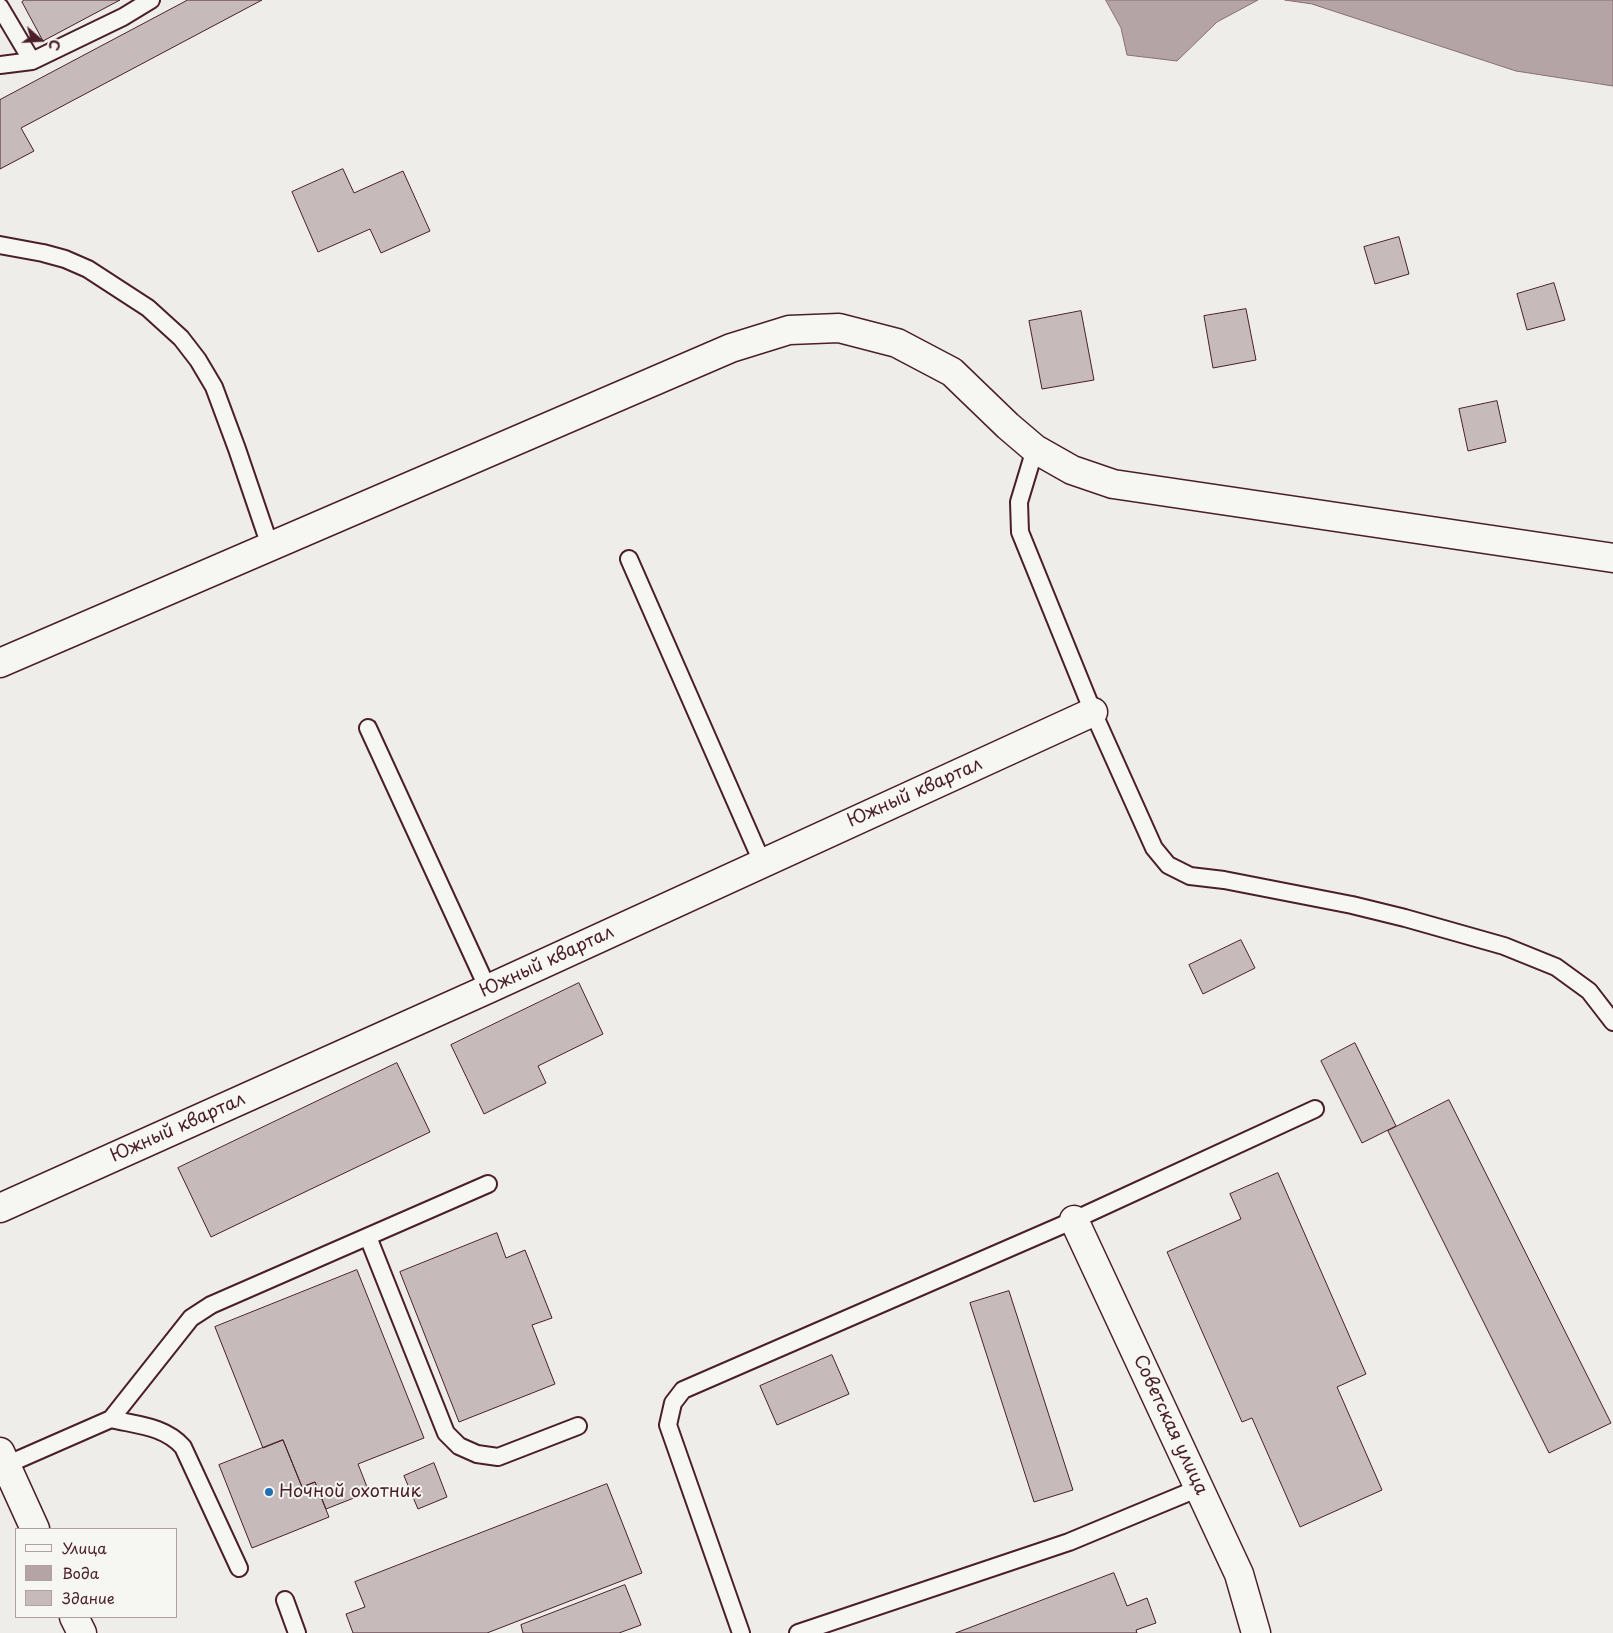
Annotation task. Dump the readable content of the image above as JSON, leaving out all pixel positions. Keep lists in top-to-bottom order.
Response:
{
  "streets": {
    "street": ["Южный квартал", "Советская улица"]
  },
  "places": ["Ночной охотник"],
  "legend": ["Улица", "Вода", "Здание"],
  "north": "right"
}
